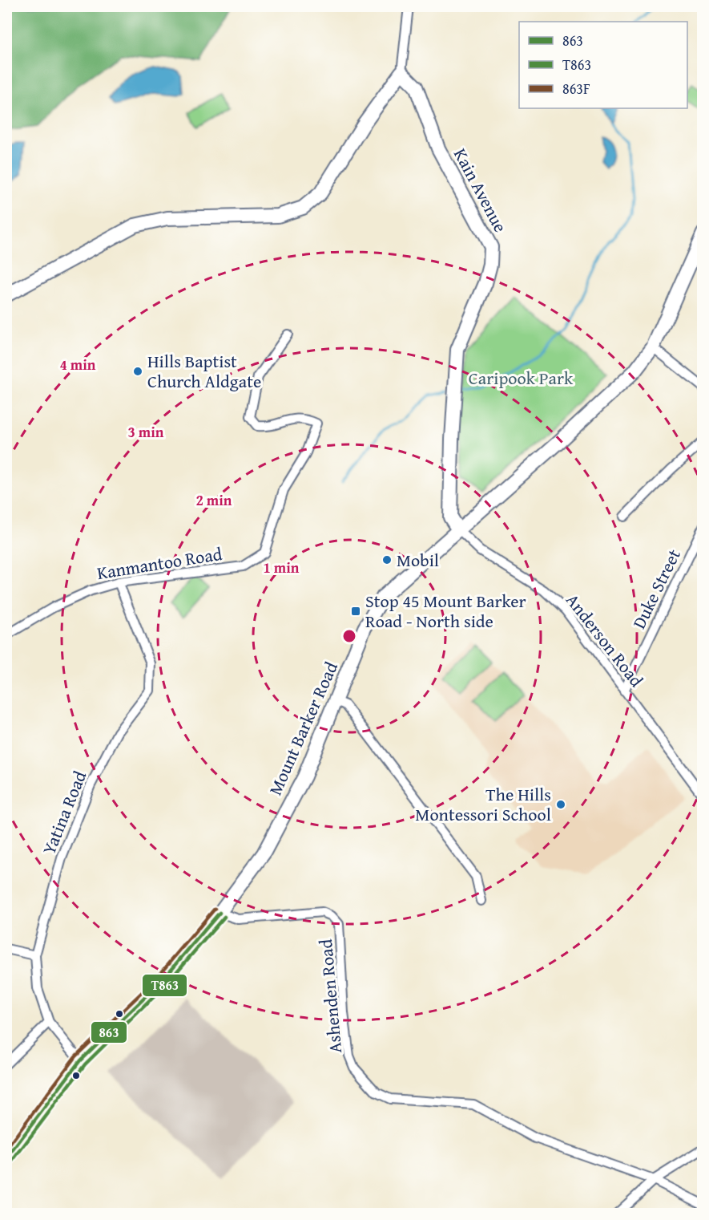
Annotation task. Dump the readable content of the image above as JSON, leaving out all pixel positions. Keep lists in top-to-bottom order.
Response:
{
  "streets": {
    "main road": ["Kain Avenue", "Mount Barker Road"],
    "street": [
      "Kanmantoo Road",
      "Duke Street",
      "Anderson Road",
      "Yatina Road",
      "Ashenden Road"
    ]
  },
  "crossings": [
    ["Kain Avenue", "Anderson Road"],
    ["Kain Avenue", "Mount Barker Road"],
    ["Kanmantoo Road", "Yatina Road"],
    ["Duke Street", "Anderson Road"],
    ["Anderson Road", "Mount Barker Road"],
    ["Mount Barker Road", "Yatina Road"],
    ["Mount Barker Road", "Ashenden Road"]
  ],
  "parks": ["Caripook Park"],
  "places": {
    "other": ["Hills Baptist Church Aldgate", "Mobil", "The Hills Montessori School"],
    "transit": ["Stop 45 Mount Barker Road - North side"]
  },
  "lines": ["transit line 863F", "transit line 863", "transit line T863"],
  "legend": ["863", "T863", "863F"],
  "rings": [
    "4 min",
    "3 min",
    "2 min",
    "1 min"
  ]
}
